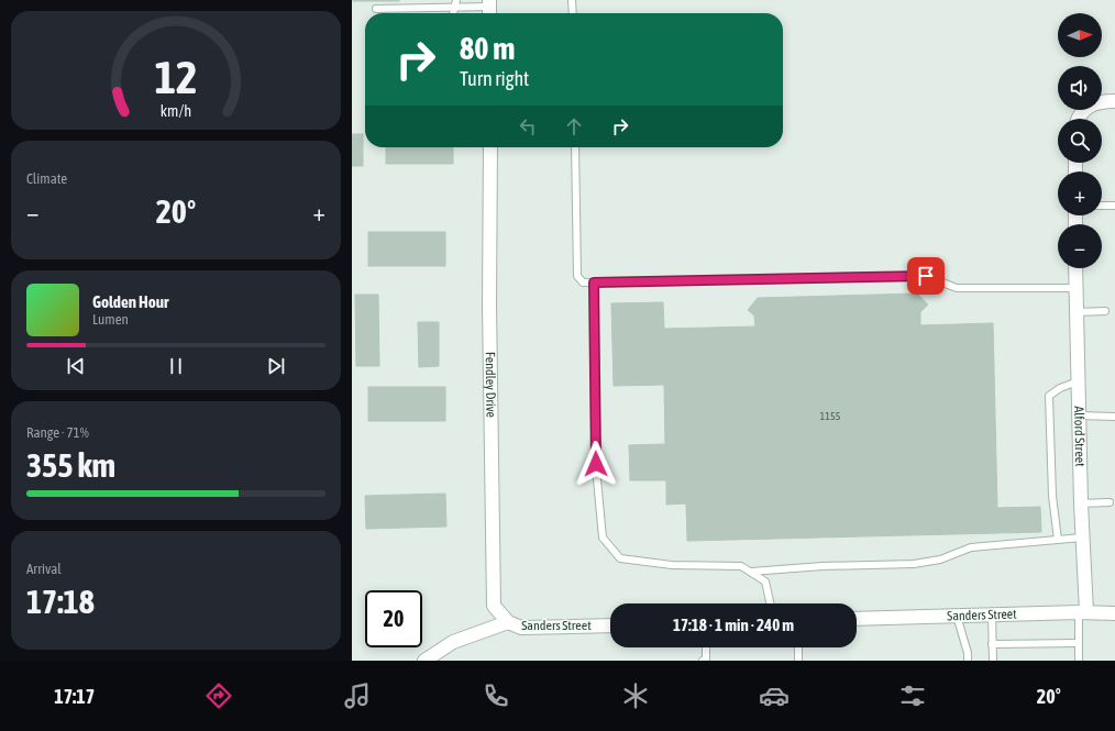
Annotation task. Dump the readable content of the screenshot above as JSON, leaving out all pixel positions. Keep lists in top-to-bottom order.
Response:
{
  "streets": {
    "street": ["Fendley Drive", "Alford Street", "Sanders Street"]
  },
  "crossings": [
    ["Fendley Drive", "Sanders Street"],
    ["Alford Street", "Sanders Street"]
  ],
  "house_numbers": ["1155"],
  "north": "right",
  "page": {
    "map_buttons": ["+", "−"],
    "turn": ["80 m", "Turn right"],
    "tile": [
      "Climate",
      ["Range · 71%", "355 km"],
      ["Arrival", "17:18"]
    ],
    "heat": ["−", "20°", "+"],
    "song": ["Golden Hour", "Lumen"],
    "limit": "20",
    "trip": "17:18 · 1 min · 240 m",
    "tabs": ["17:17", "20°"],
    "gauge": ["12", "km/h"]
  }
}
